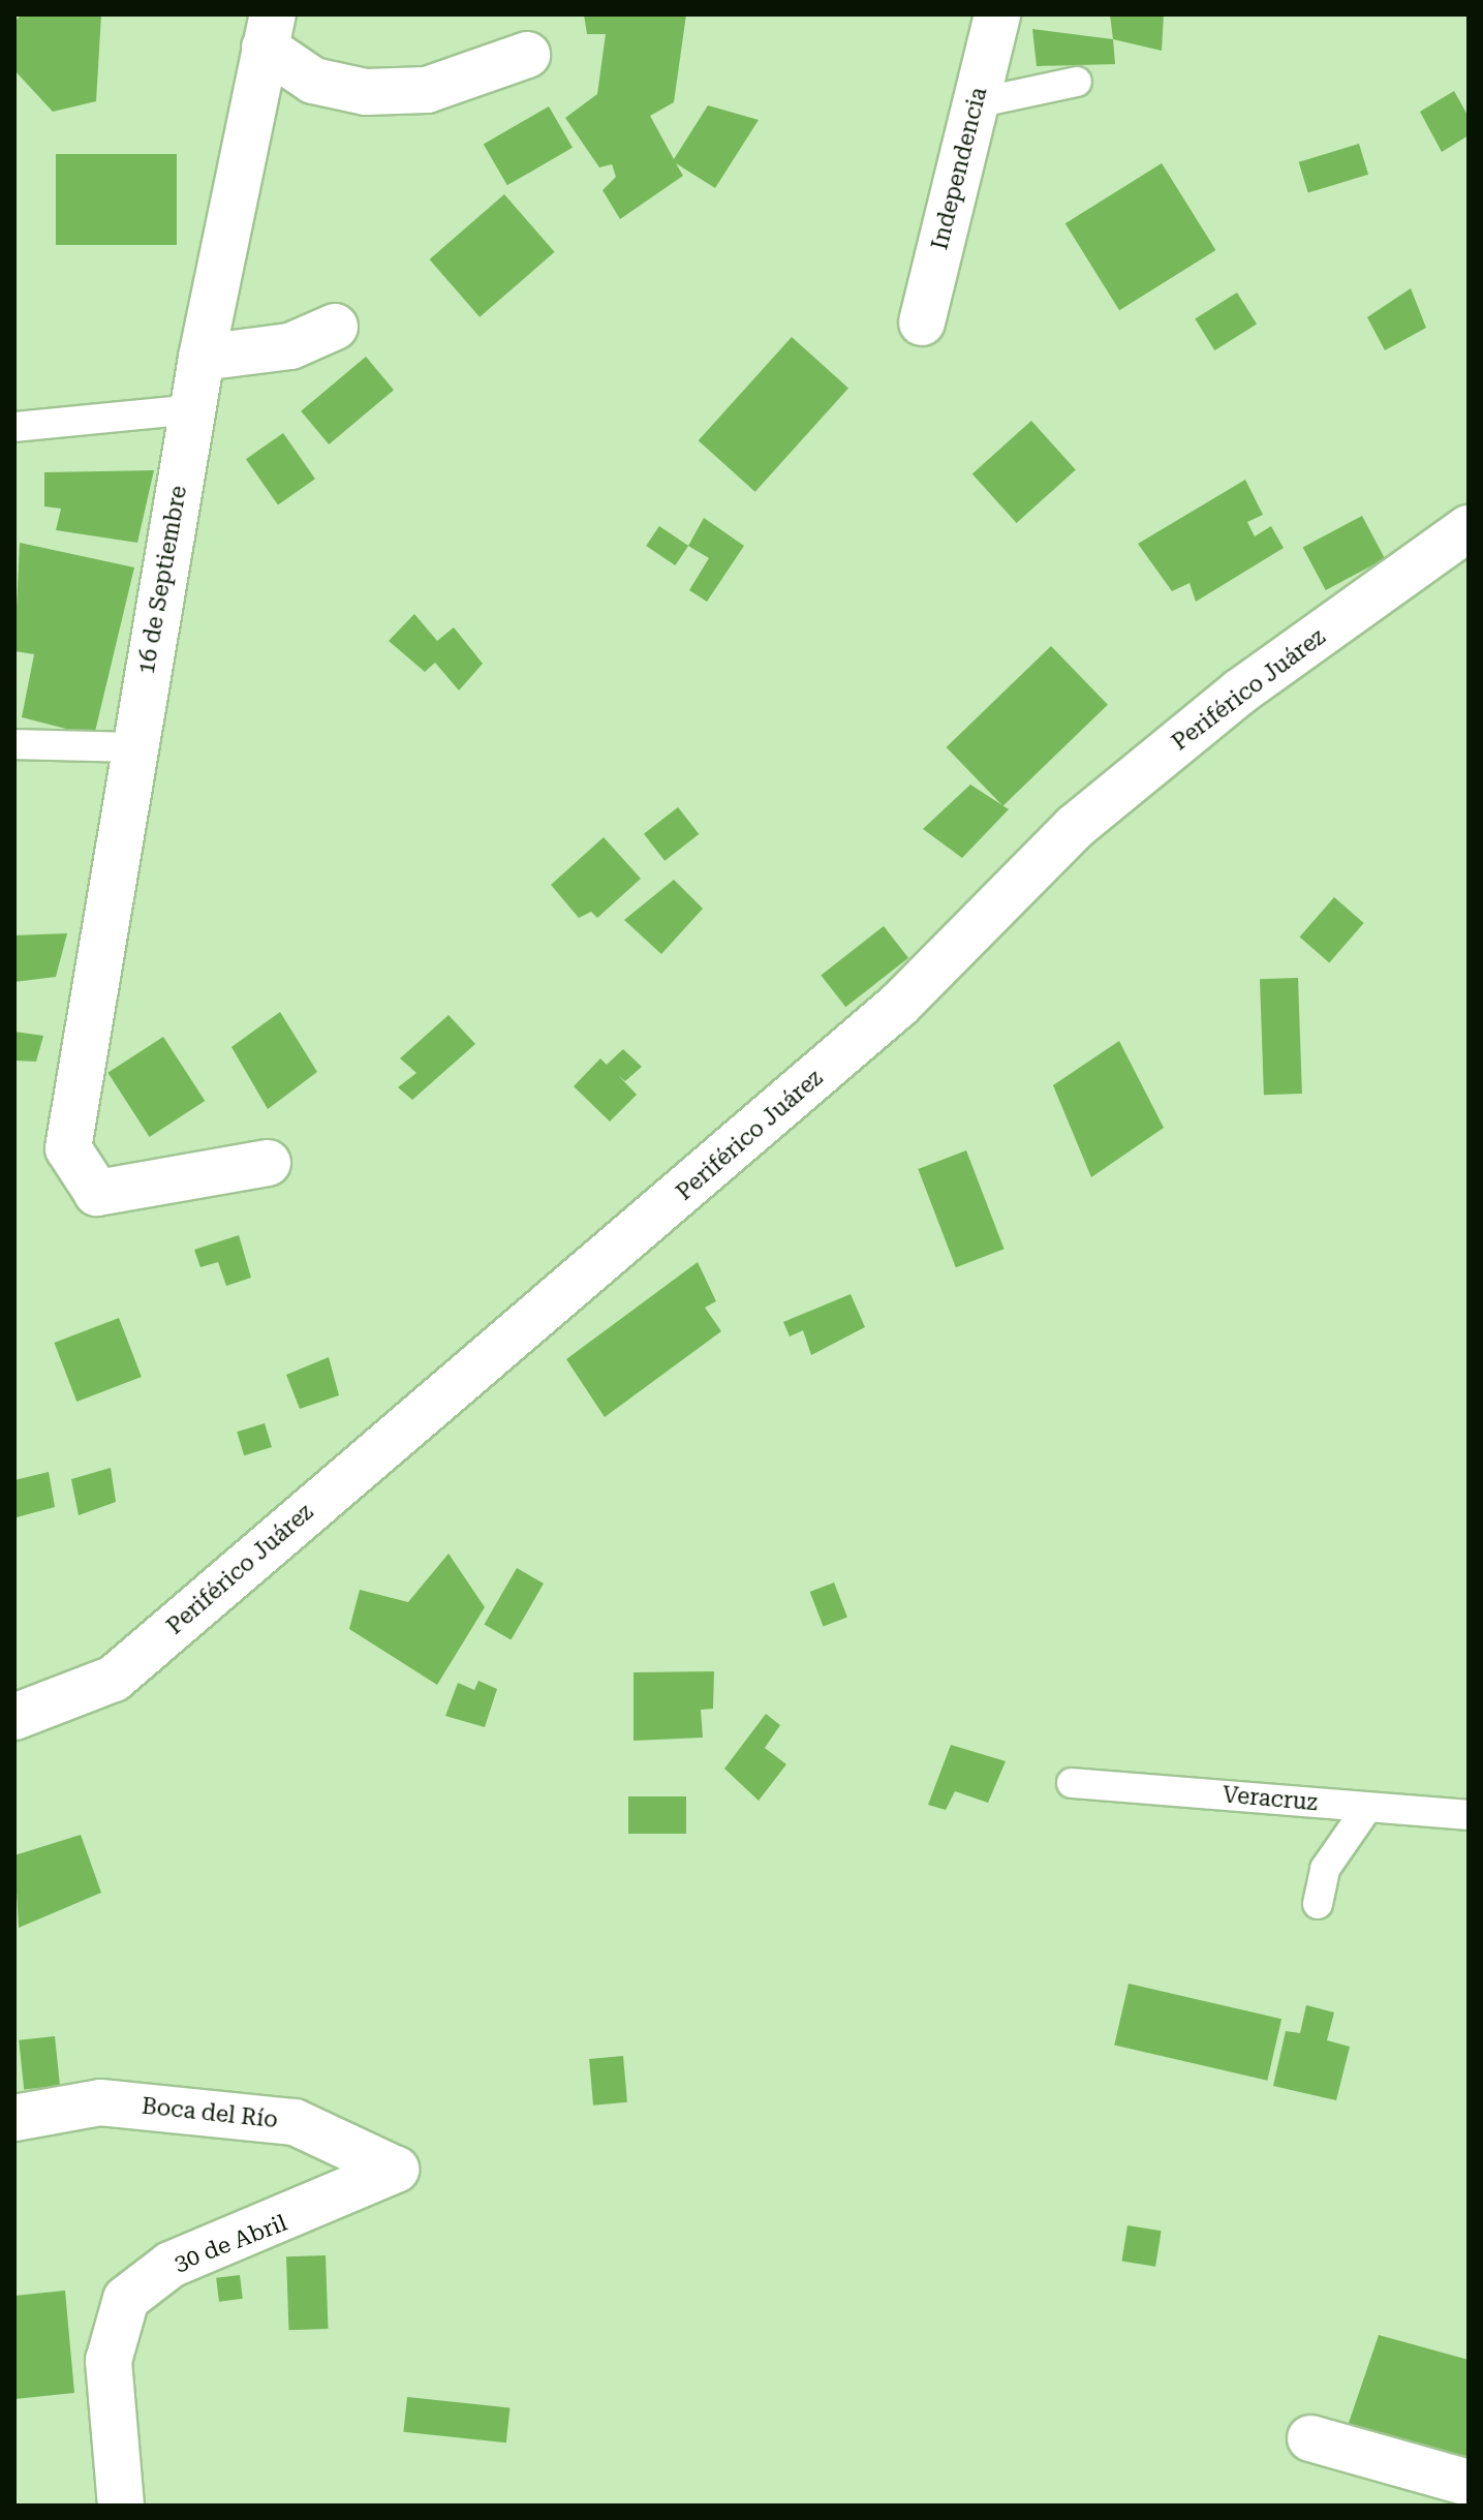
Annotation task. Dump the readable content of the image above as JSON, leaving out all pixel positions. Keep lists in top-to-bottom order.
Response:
{
  "streets": {
    "street": [
      "Independencia",
      "16 de Septiembre",
      "Periférico Juárez",
      "Boca del Río",
      "30 de Abril"
    ],
    "lane": ["Veracruz"]
  },
  "crossings": [
    ["Boca del Río", "30 de Abril"]
  ]
}
